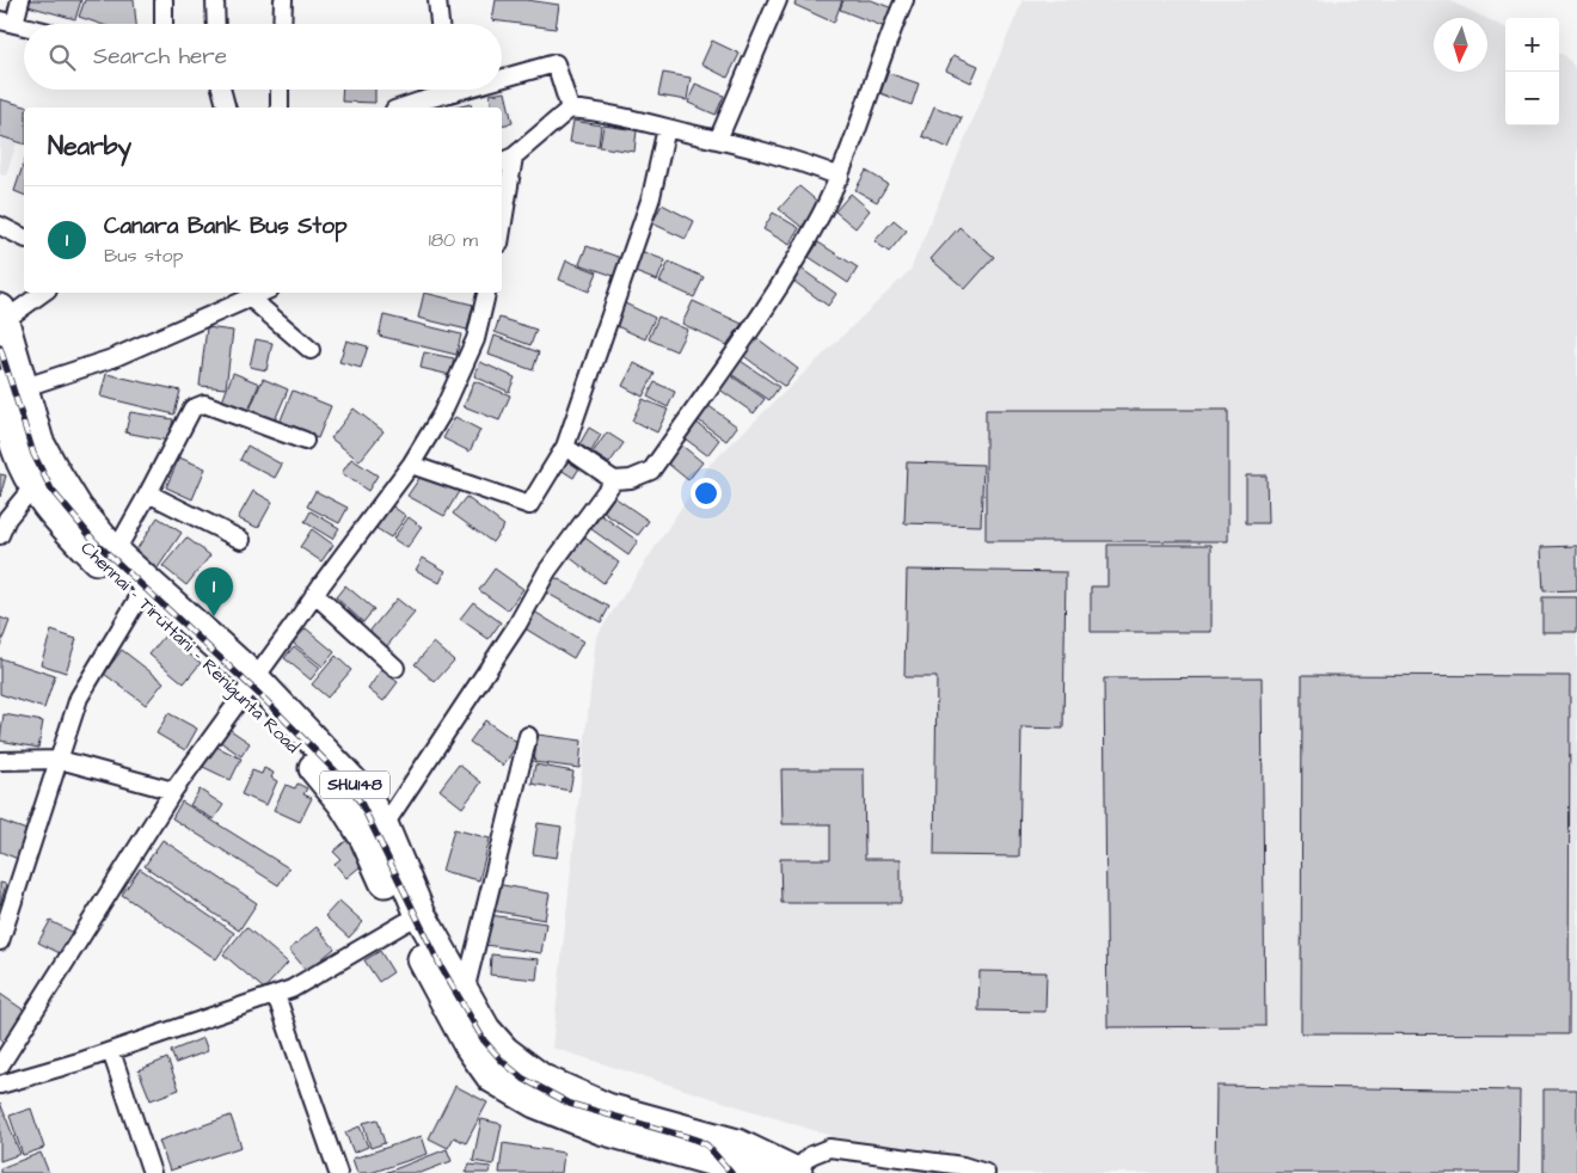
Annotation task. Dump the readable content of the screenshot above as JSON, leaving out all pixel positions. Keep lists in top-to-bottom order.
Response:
{
  "streets": {
    "highway": ["Chennai - Tiruttani - Renigunta Road", "SHU148"]
  },
  "north": "bottom",
  "page": {
    "map_buttons": ["+", "−"],
    "search": "Search here",
    "heading": "Nearby",
    "list": [
      {
        "mark": "1",
        "name": "Canara Bank Bus Stop",
        "note": "Bus stop",
        "value": "180 m"
      }
    ],
    "pins": "1"
  }
}
